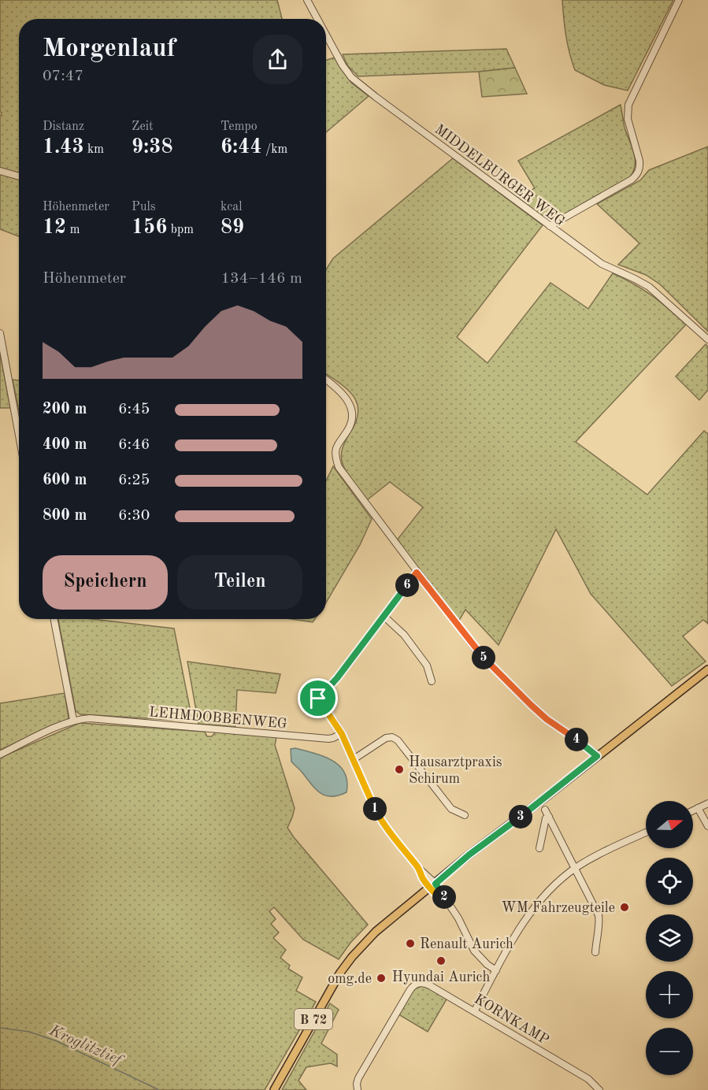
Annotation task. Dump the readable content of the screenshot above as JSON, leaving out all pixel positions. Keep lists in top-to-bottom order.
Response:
{
  "streets": {
    "main road": ["B 72"],
    "street": ["MIDDELBURGER WEG", "LEHMDOBBENWEG", "KORNKAMP"]
  },
  "water": ["Kroglitztief"],
  "places": [
    "Hausarztpraxis Schirum",
    "WM Fahrzeugteile",
    "Renault Aurich",
    "Hyundai Aurich",
    "omg.de"
  ],
  "north": "right",
  "page": {
    "heading": ["Morgenlauf", "07:47"],
    "stats": [
      ["Distanz", "1.43 km"],
      ["Zeit", "9:38"],
      ["Tempo", "6:44 /km"],
      ["Höhenmeter", "12 m"],
      ["Puls", "156 bpm"],
      ["kcal", "89"]
    ],
    "chart": ["Höhenmeter", "134–146 m"],
    "list": [
      {
        "name": "200 m",
        "note": "6:45"
      },
      {
        "name": "400 m",
        "note": "6:46"
      },
      {
        "name": "600 m",
        "note": "6:25"
      },
      {
        "name": "800 m",
        "note": "6:30"
      }
    ],
    "buttons": ["Speichern", "Teilen"],
    "pins": [
      "6",
      "5",
      "4",
      "1",
      "3",
      "2"
    ],
    "map_buttons": ["+", "−"]
  }
}
